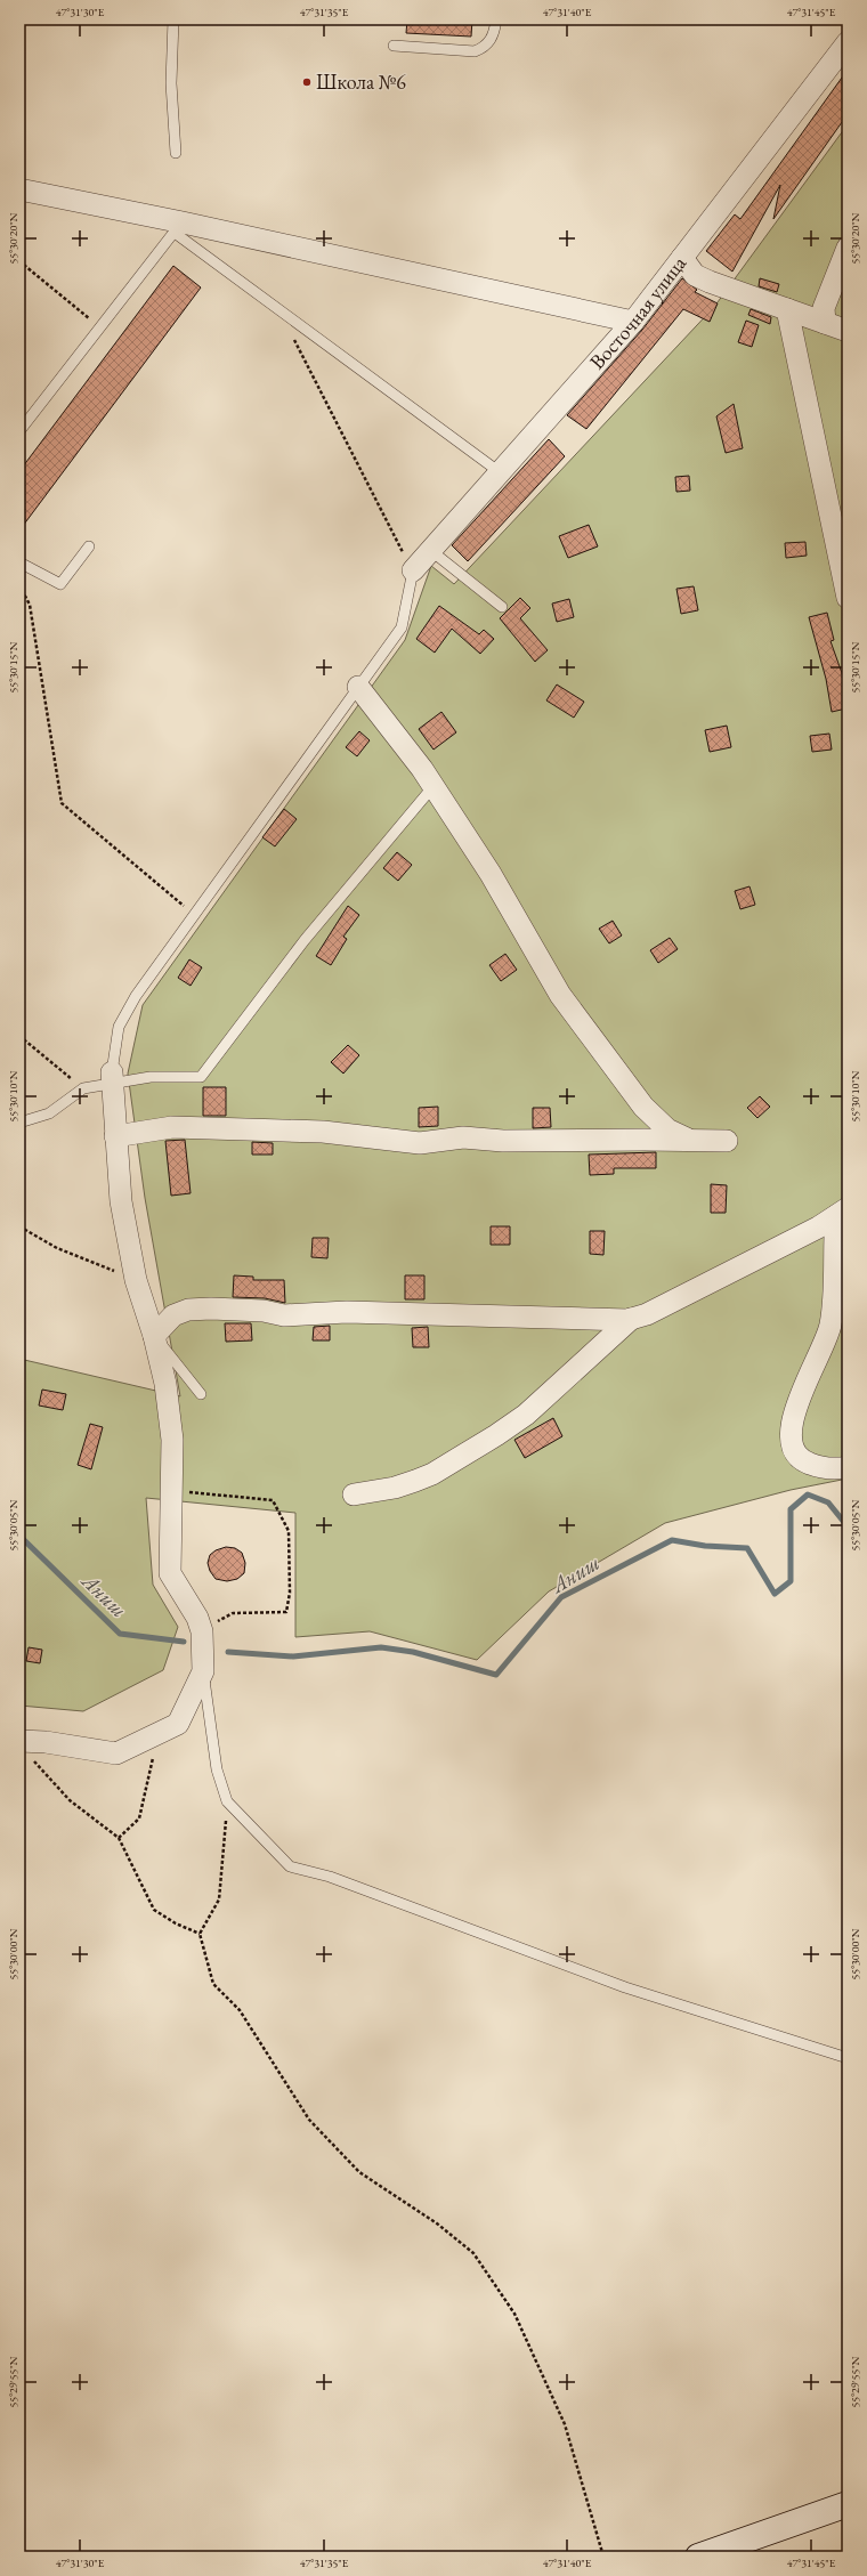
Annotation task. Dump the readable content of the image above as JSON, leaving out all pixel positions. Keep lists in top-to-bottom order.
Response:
{
  "streets": {
    "street": ["Восточная улица"]
  },
  "water": ["Аниш"],
  "places": ["Школа №6"],
  "coordinates": [
    "47°31'30\"E",
    "47°31'35\"E",
    "47°31'40\"E",
    "47°31'45\"E",
    "55°30'20\"N",
    "55°30'15\"N",
    "55°30'10\"N",
    "55°30'05\"N",
    "55°30'00\"N",
    "55°29'55\"N"
  ]
}
